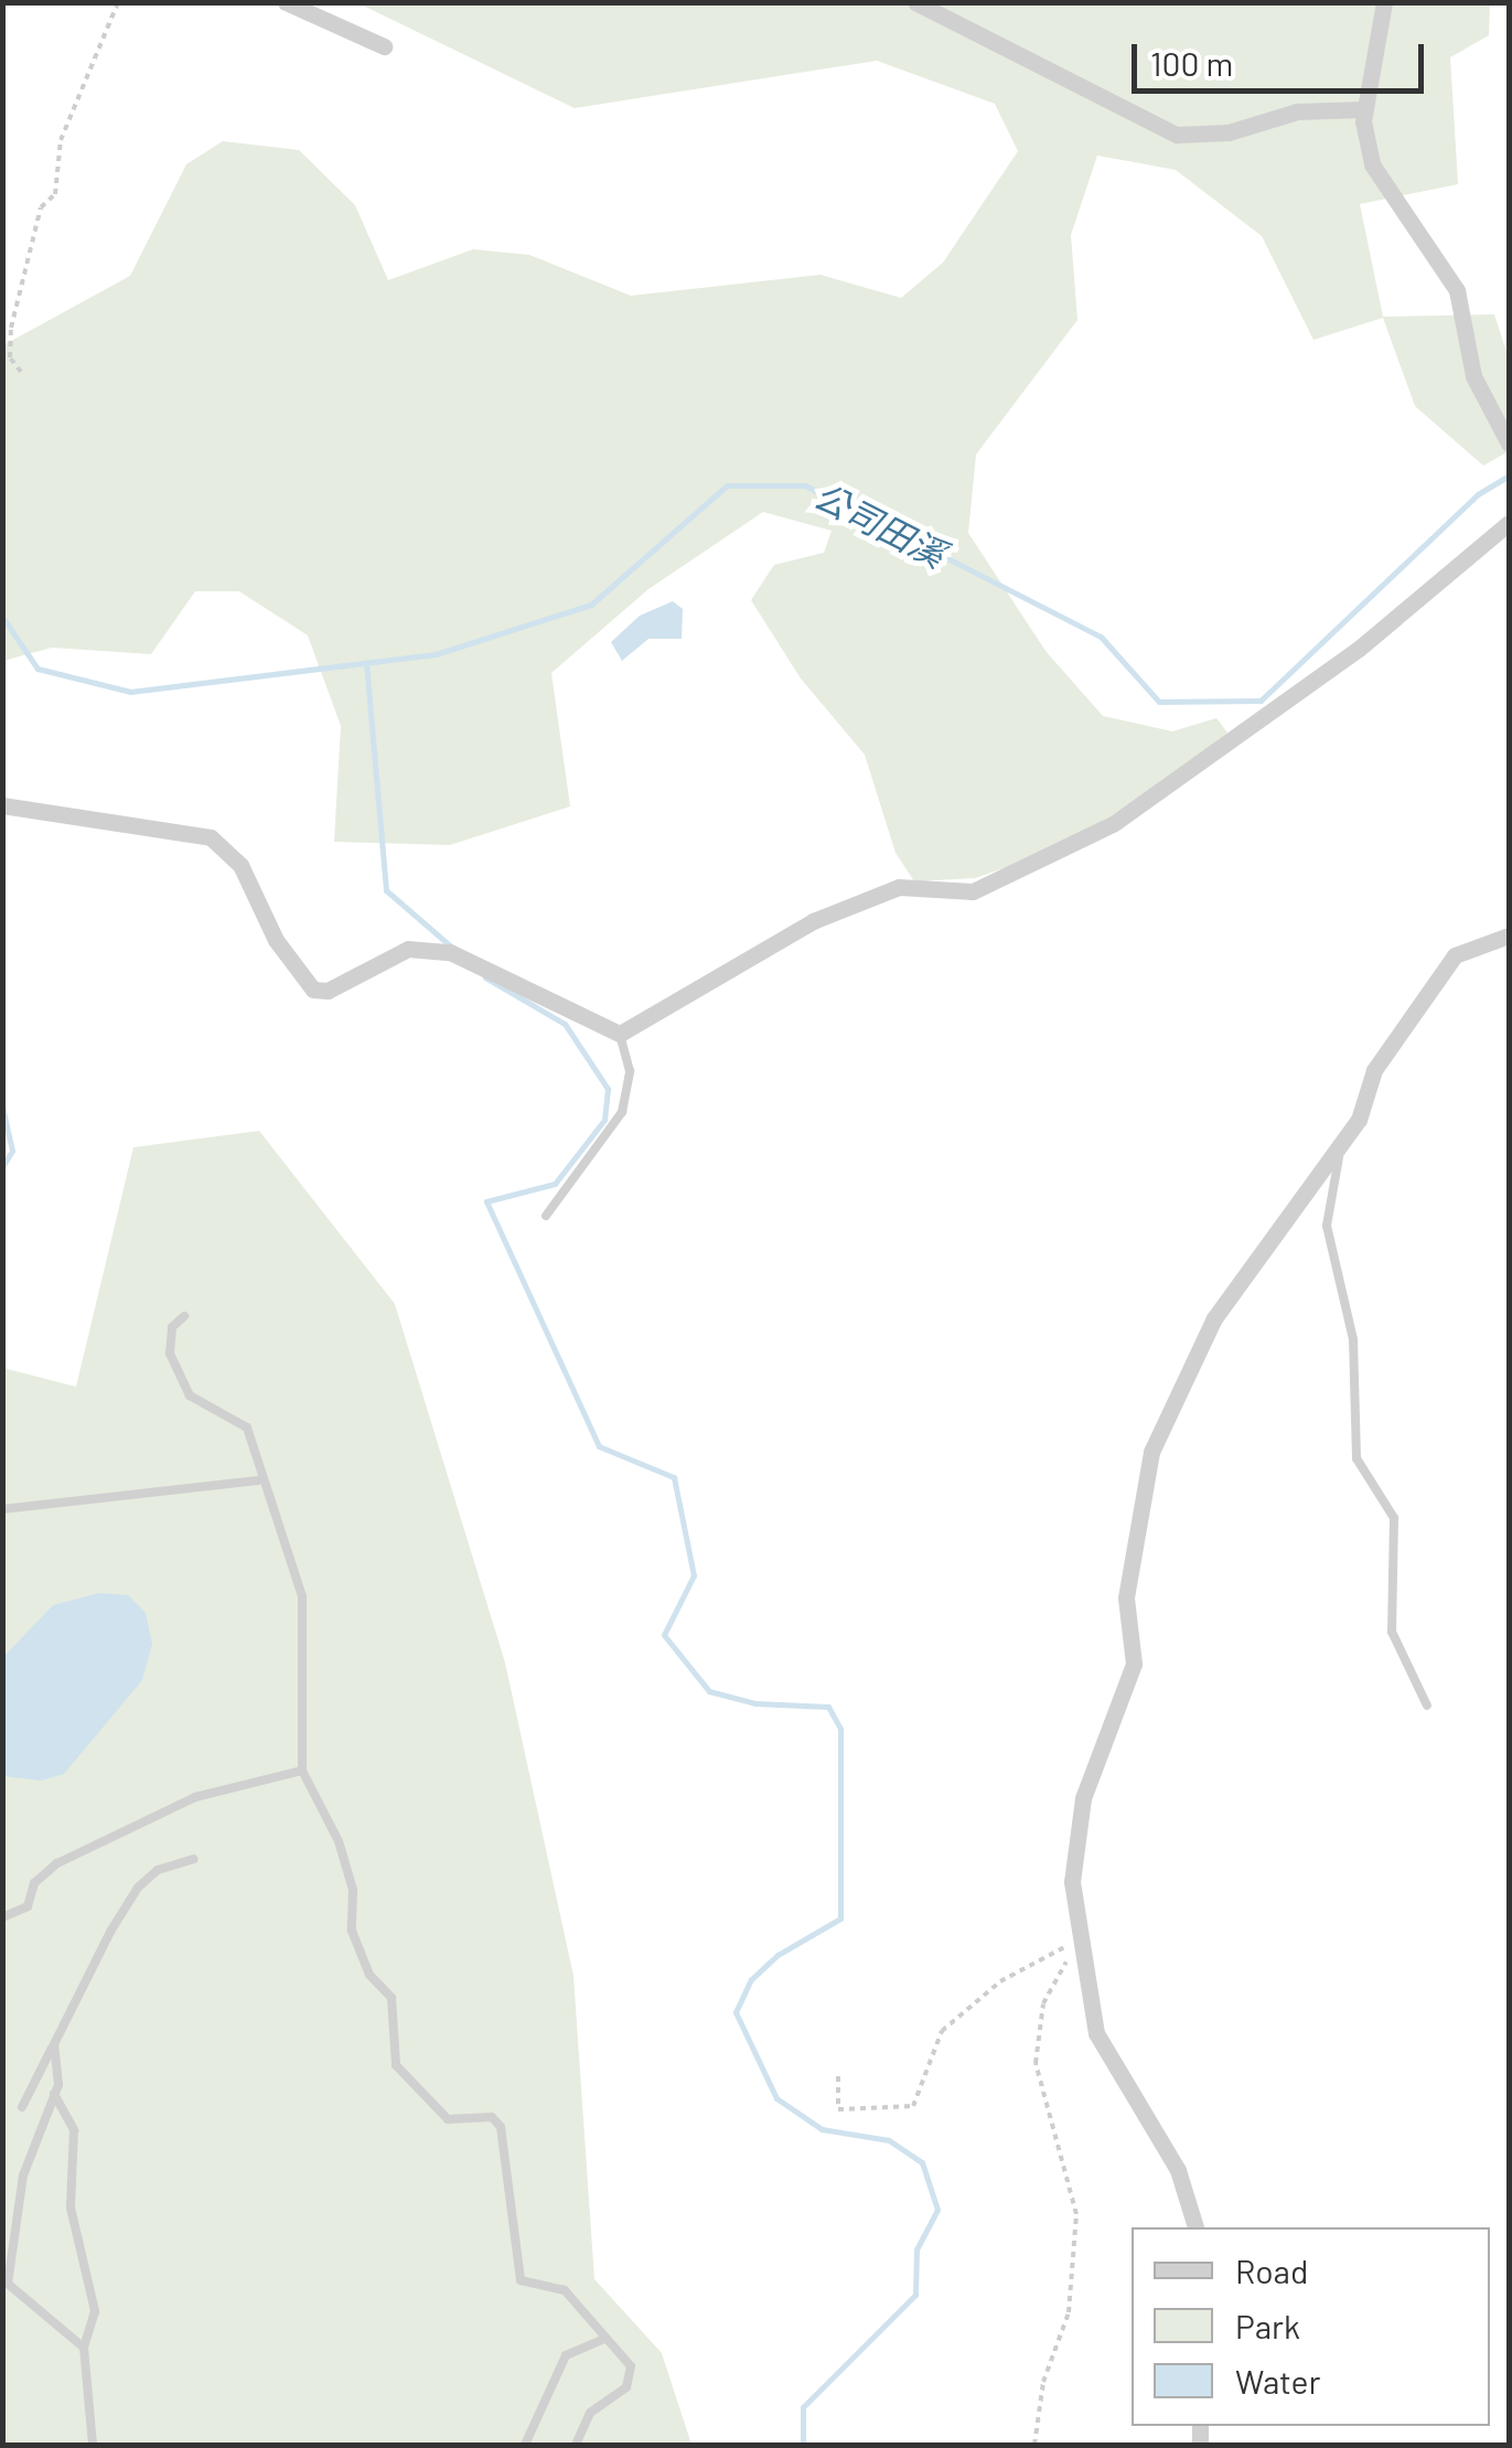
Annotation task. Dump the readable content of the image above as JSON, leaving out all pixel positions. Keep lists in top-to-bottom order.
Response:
{
  "water": ["公司田溪"],
  "legend": ["Road", "Park", "Water"],
  "scale_bar": "100 m"
}
